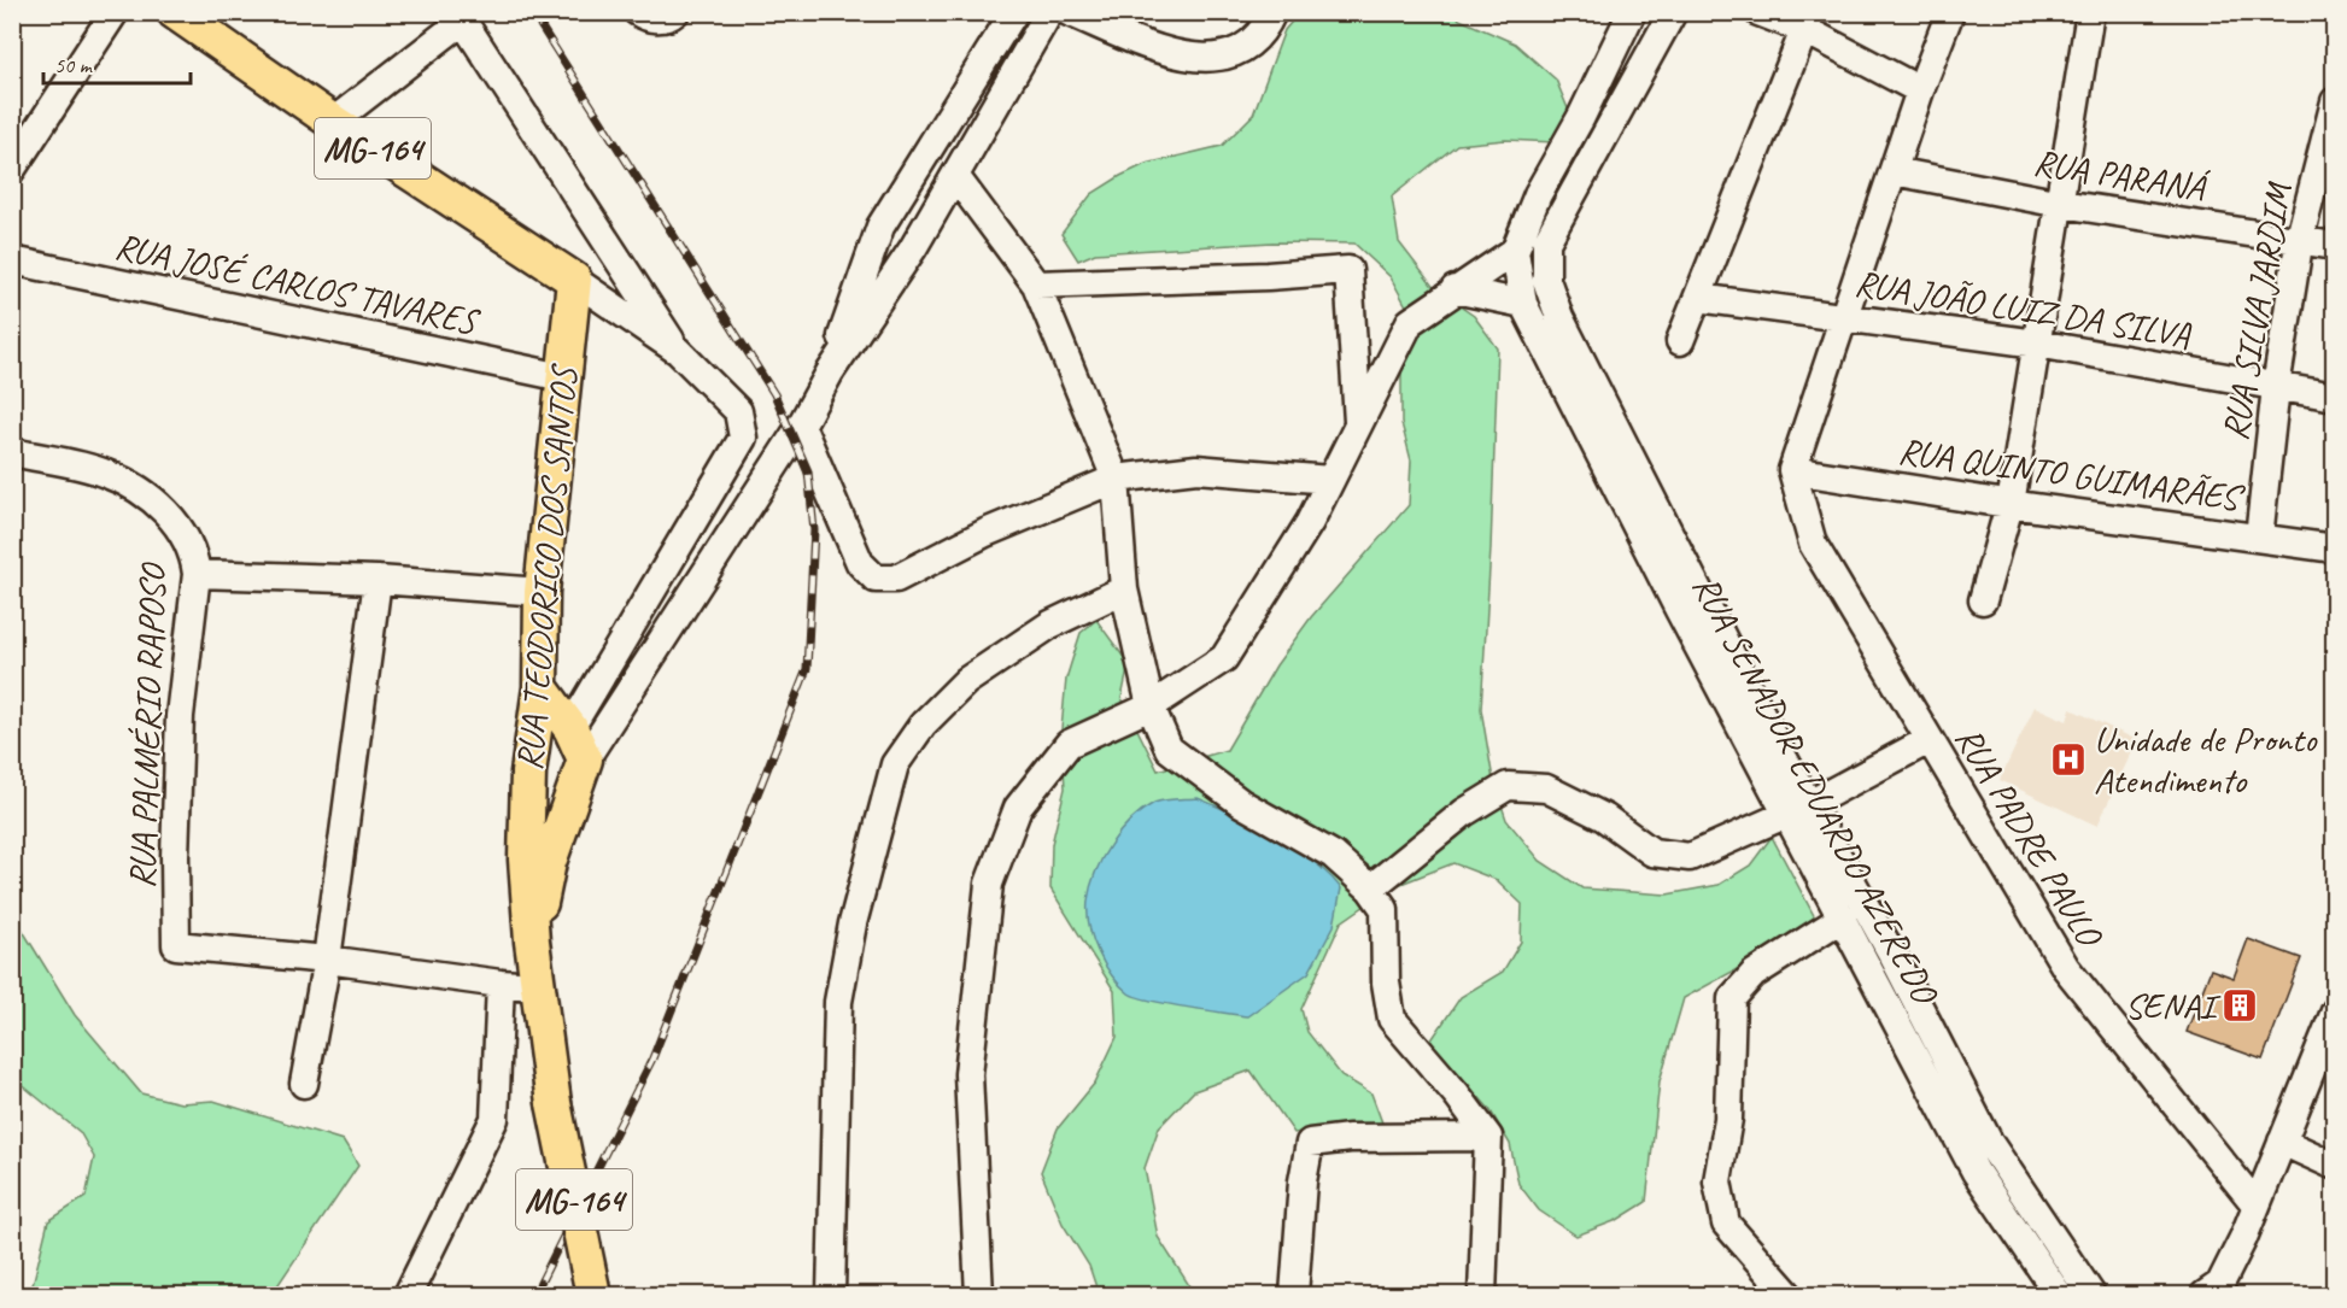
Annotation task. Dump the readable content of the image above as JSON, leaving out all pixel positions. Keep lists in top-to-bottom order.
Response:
{
  "streets": {
    "main road": ["MG-164", "RUA TEODORICO DOS SANTOS"],
    "street": [
      "RUA PARANÁ",
      "RUA JOSÉ CARLOS TAVARES",
      "RUA JOÃO LUIZ DA SILVA",
      "RUA SILVA JARDIM",
      "RUA QUINTO GUIMARÃES",
      "RUA PALMÉRIO RAPOSO",
      "RUA SENADOR EDUARDO AZEREDO",
      "RUA PADRE PAULO"
    ]
  },
  "crossings": [
    ["MG-164", "RUA TEODORICO DOS SANTOS"],
    ["RUA PARANÁ", "RUA SILVA JARDIM"],
    ["RUA JOSÉ CARLOS TAVARES", "RUA TEODORICO DOS SANTOS"],
    ["RUA JOÃO LUIZ DA SILVA", "RUA SILVA JARDIM"],
    ["RUA SILVA JARDIM", "RUA QUINTO GUIMARÃES"],
    ["RUA QUINTO GUIMARÃES", "RUA PADRE PAULO"]
  ],
  "places": {
    "hospital": ["Unidade de Pronto Atendimento"],
    "building": ["SENAI"]
  },
  "scale_bar": "50 m"
}
